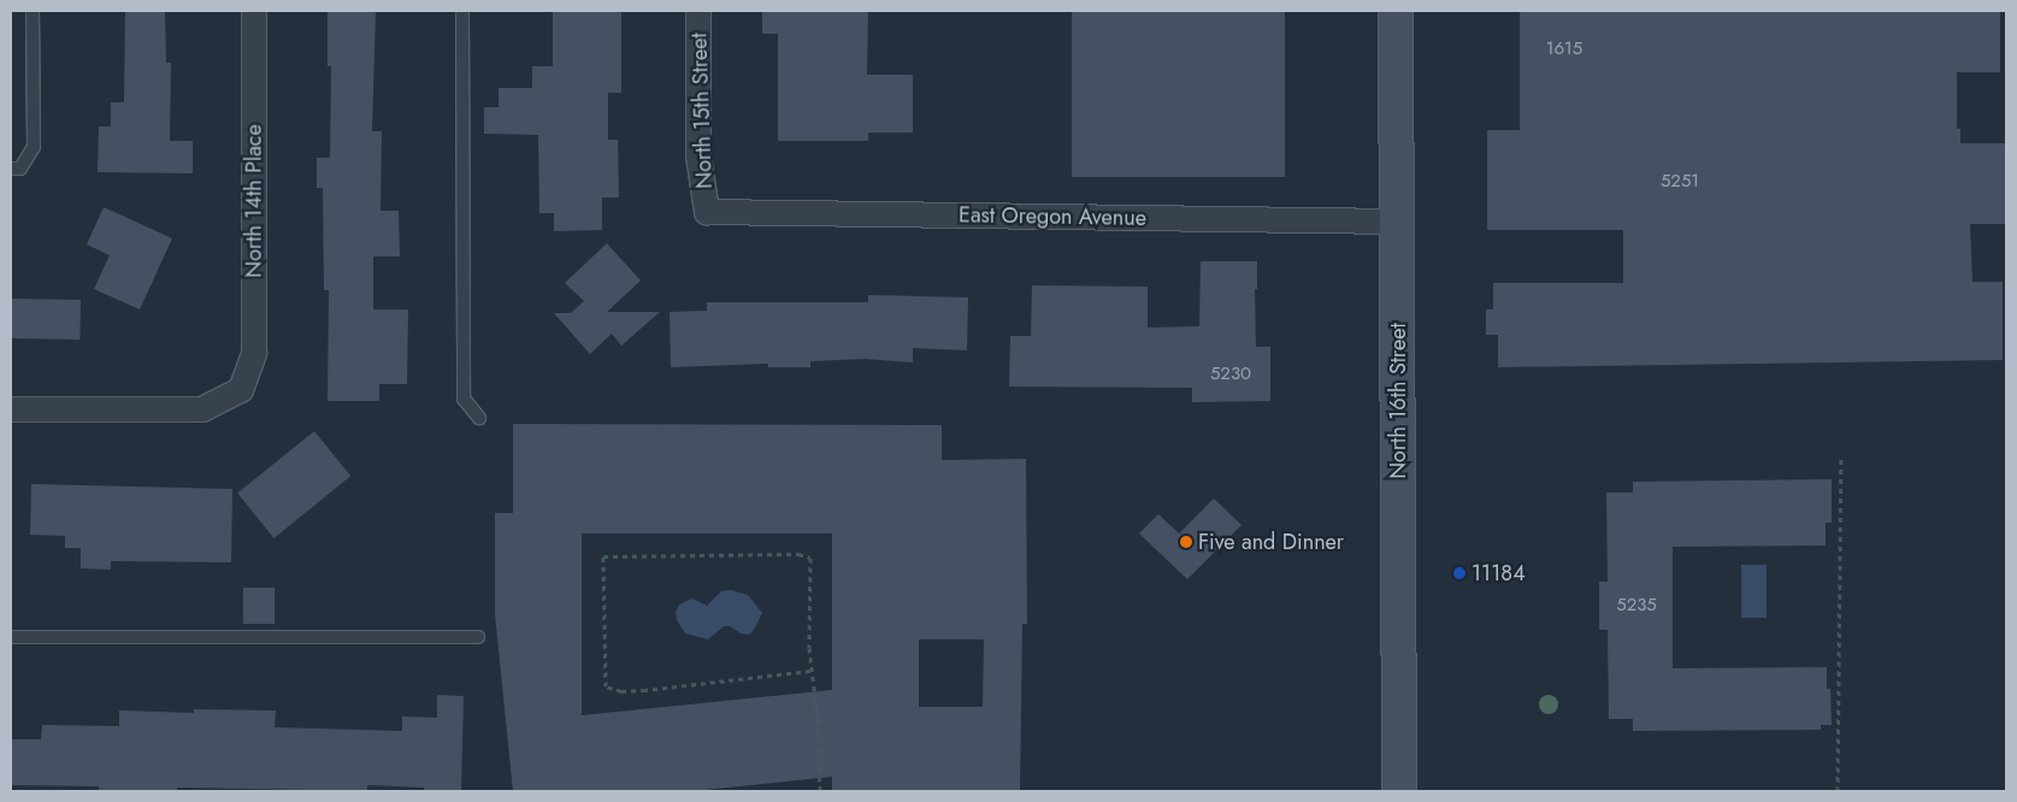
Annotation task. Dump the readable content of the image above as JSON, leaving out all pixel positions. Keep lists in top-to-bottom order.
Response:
{
  "streets": {
    "main road": ["North 16th Street"],
    "street": ["North 15th Street", "North 14th Place", "East Oregon Avenue"]
  },
  "crossings": [
    ["North 15th Street", "East Oregon Avenue"],
    ["East Oregon Avenue", "North 16th Street"]
  ],
  "places": ["Five and Dinner", "11184"],
  "house_numbers": [
    "1615",
    "5251",
    "5230",
    "5235"
  ]
}
